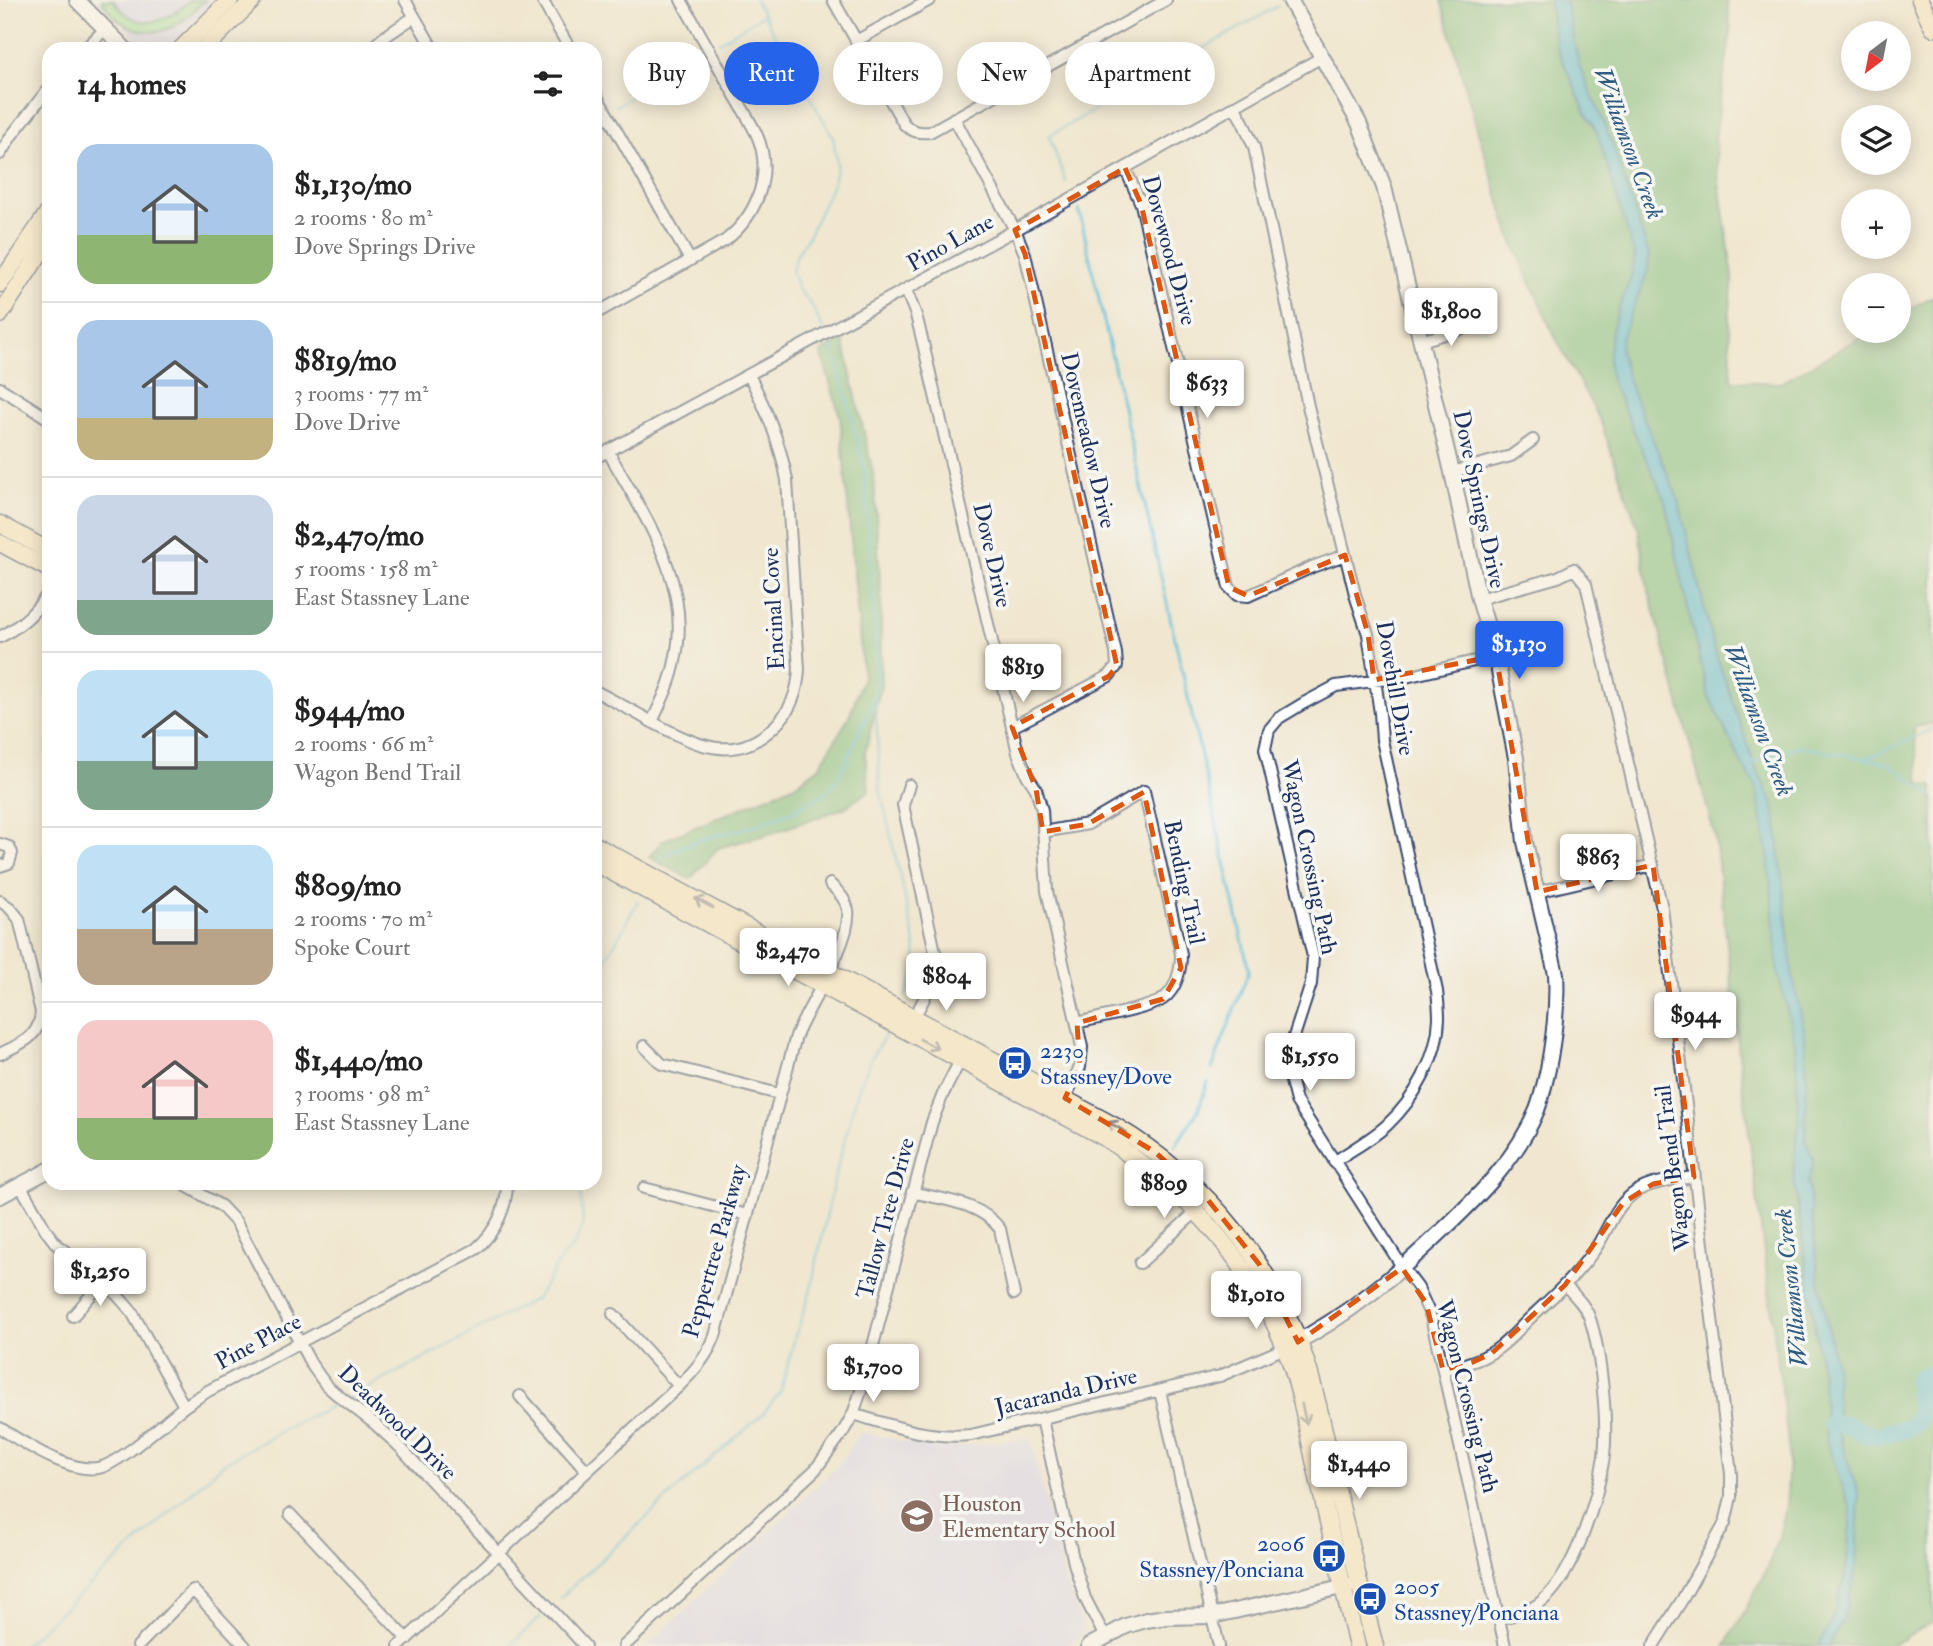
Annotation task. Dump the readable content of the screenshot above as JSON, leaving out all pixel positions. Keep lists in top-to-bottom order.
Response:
{
  "streets": {
    "street": [
      "Pino Lane",
      "Dovewood Drive",
      "Dovemeadow Drive",
      "Dove Springs Drive",
      "Dove Drive",
      "Encinal Cove",
      "Dovehill Drive",
      "Wagon Crossing Path",
      "Bending Trail",
      "Wagon Bend Trail",
      "Tallow Tree Drive",
      "Peppertree Parkway",
      "Pine Place",
      "Jacaranda Drive",
      "Deadwood Drive"
    ]
  },
  "crossings": [
    ["Pino Lane", "Dovewood Drive"],
    ["Pino Lane", "Dovemeadow Drive"],
    ["Pino Lane", "Dove Springs Drive"],
    ["Pino Lane", "Dove Drive"],
    ["Pino Lane", "Encinal Cove"],
    ["Pino Lane", "Dovehill Drive"],
    ["Dovewood Drive", "Dovehill Drive"],
    ["Dovemeadow Drive", "Dove Drive"],
    ["Dove Springs Drive", "Wagon Crossing Path"],
    ["Dove Springs Drive", "Wagon Bend Trail"],
    ["Dove Springs Drive", "Jacaranda Drive"],
    ["Dove Drive", "Bending Trail"],
    ["Dovehill Drive", "Wagon Crossing Path"],
    ["Tallow Tree Drive", "Jacaranda Drive"],
    ["Peppertree Parkway", "Deadwood Drive"],
    ["Pine Place", "Deadwood Drive"]
  ],
  "water": ["Williamson Creek"],
  "places": {
    "bus stop": ["2230 Stassney/Dove", "2006 Stassney/Ponciana", "2005 Stassney/Ponciana"],
    "school or university": ["Houston Elementary School"]
  },
  "north": "bottom left",
  "page": {
    "map_buttons": ["+", "−"],
    "chip": [
      "Buy",
      "Rent",
      "Filters",
      "New",
      "Apartment"
    ],
    "heading": "14 homes",
    "list": [
      {
        "name": "$1,130/mo",
        "note": "2 rooms · 80 m² · Dove Springs Drive"
      },
      {
        "name": "$819/mo",
        "note": "3 rooms · 77 m² · Dove Drive"
      },
      {
        "name": "$2,470/mo",
        "note": "5 rooms · 158 m² · East Stassney Lane"
      },
      {
        "name": "$944/mo",
        "note": "2 rooms · 66 m² · Wagon Bend Trail"
      },
      {
        "name": "$809/mo",
        "note": "2 rooms · 70 m² · Spoke Court"
      },
      {
        "name": "$1,440/mo",
        "note": "3 rooms · 98 m² · East Stassney Lane"
      }
    ],
    "price": [
      "$1,800",
      "$633",
      "$1,130",
      "$819",
      "$863",
      "$2,470",
      "$804",
      "$944",
      "$1,550",
      "$809",
      "$1,250",
      "$1,010",
      "$1,700",
      "$1,440"
    ]
  }
}
